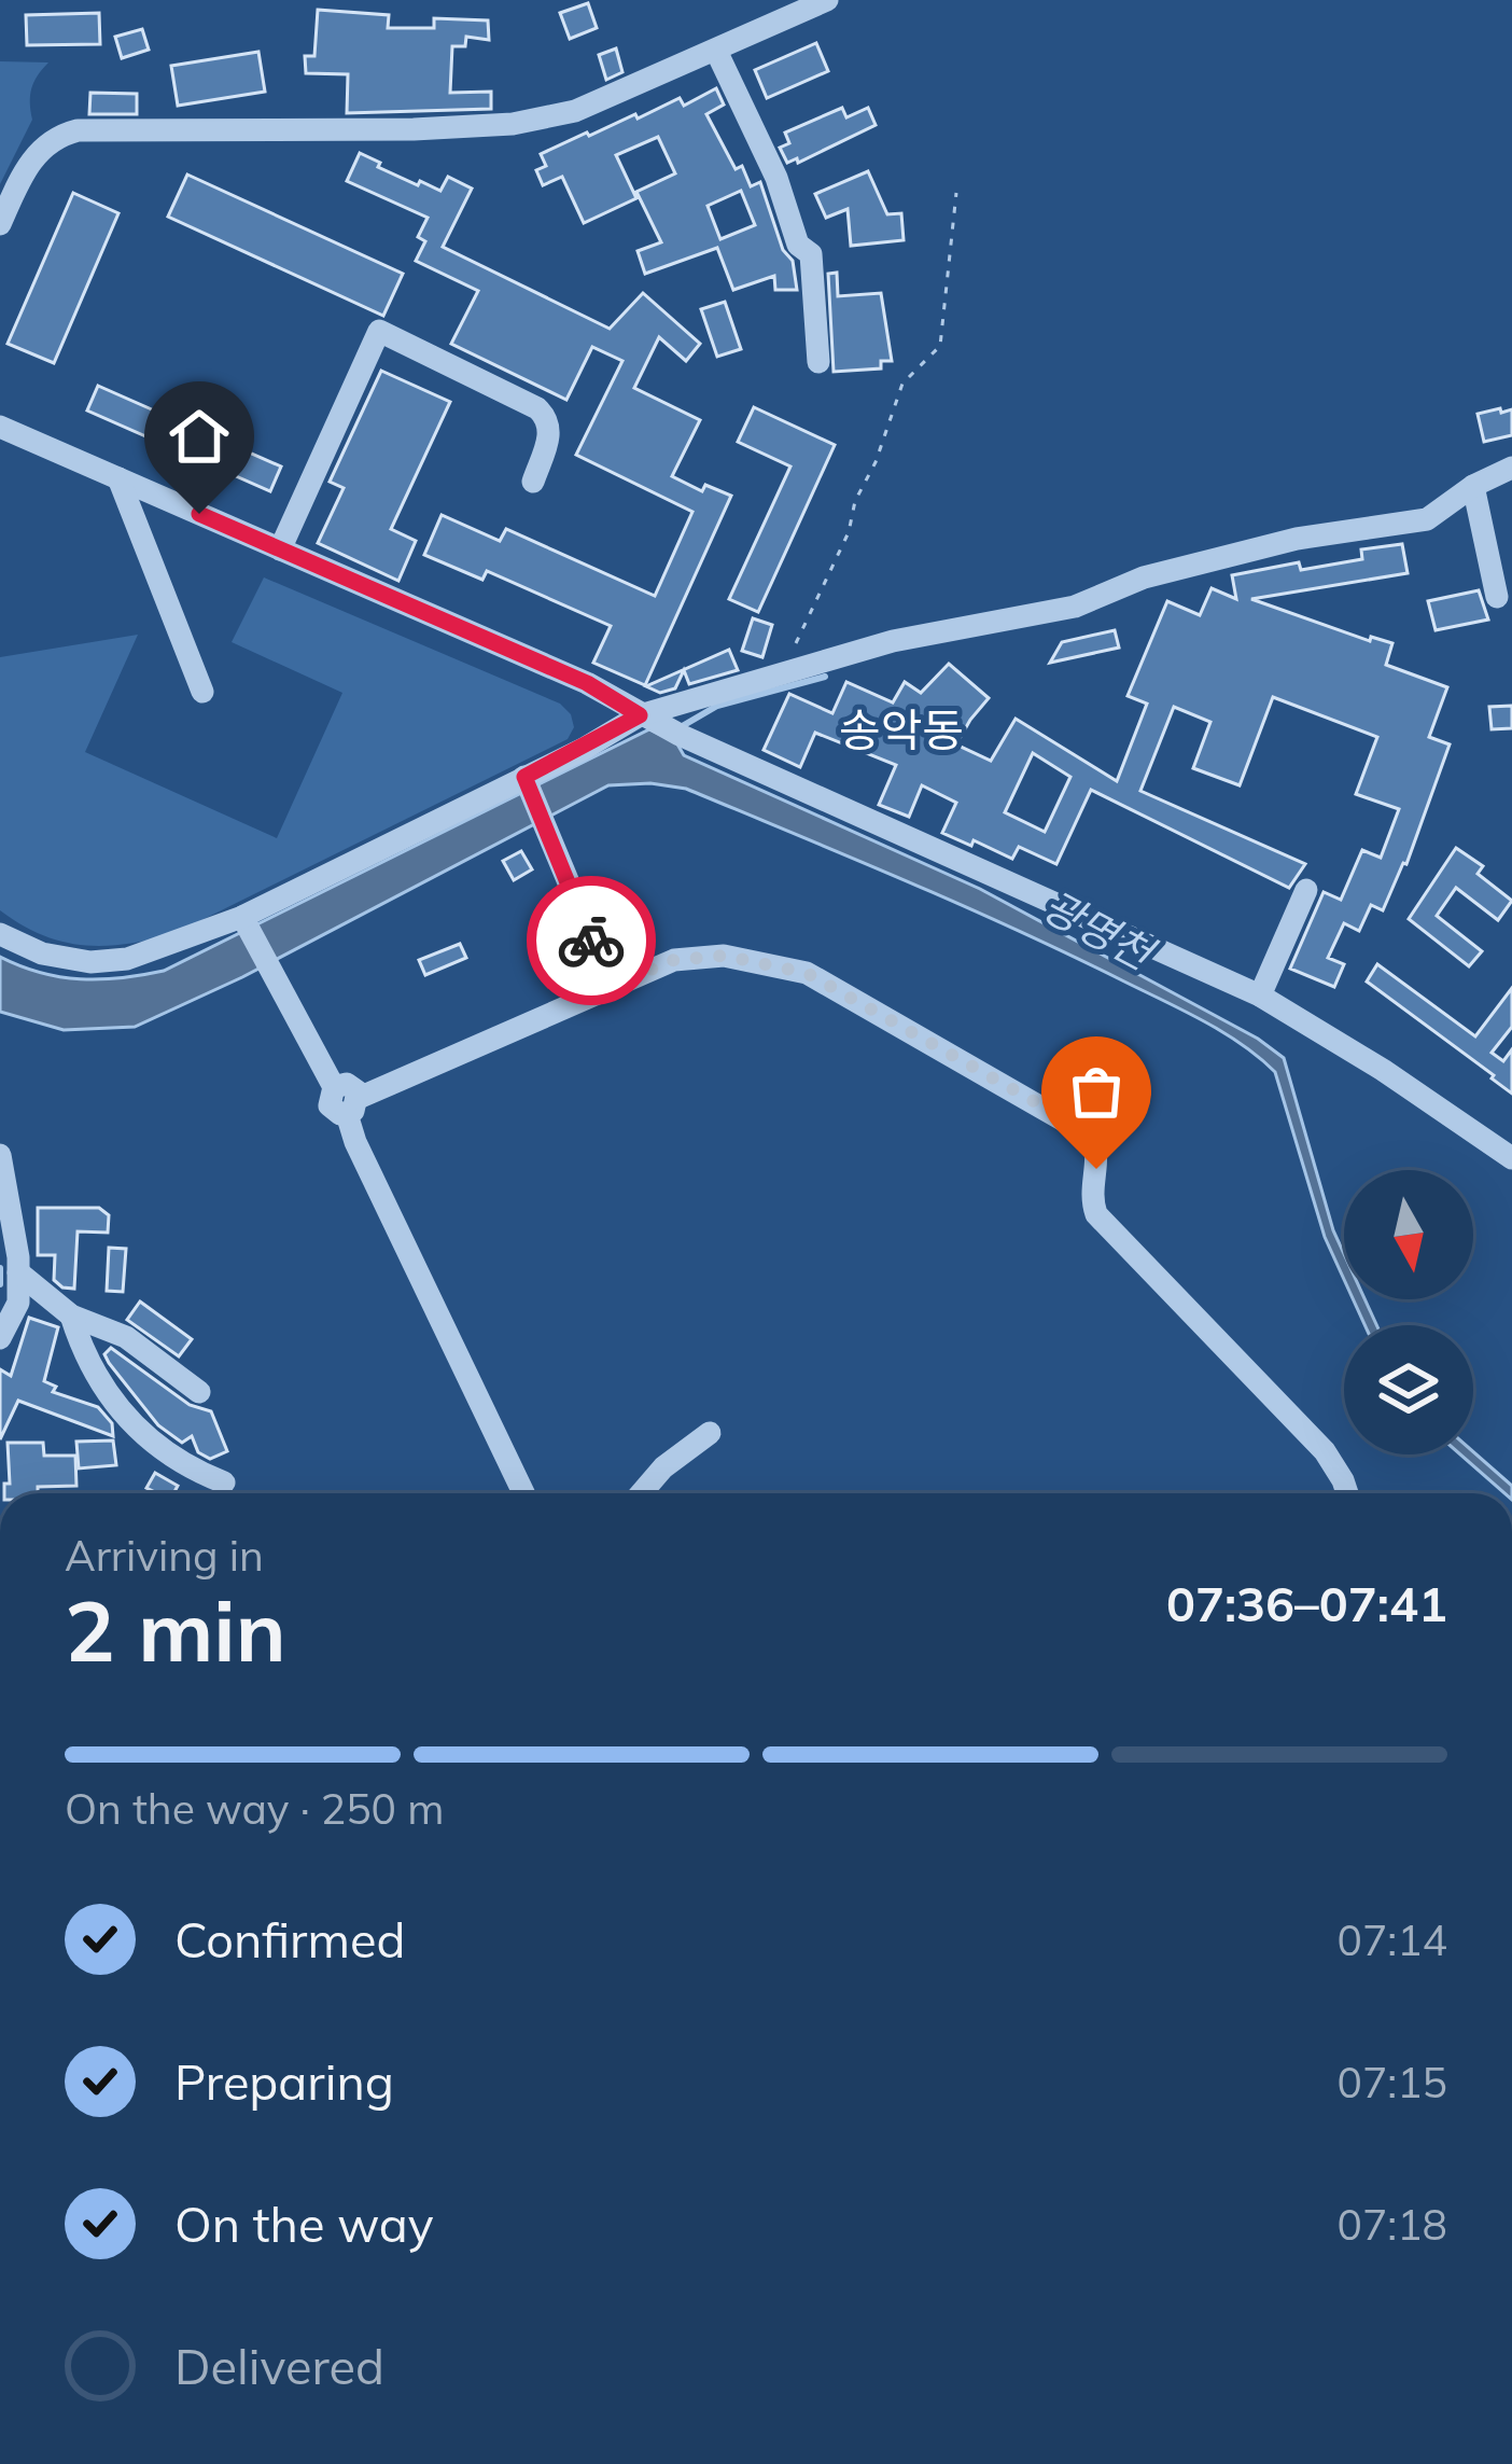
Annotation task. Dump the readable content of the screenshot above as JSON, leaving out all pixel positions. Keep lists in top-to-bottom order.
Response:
{
  "districts": ["송악동"],
  "water": ["광명천"],
  "north": "bottom",
  "page": {
    "heading": ["2 min", "Arriving in", "07:36–07:41"],
    "bar": "On the way · 250 m",
    "list": [
      ["Confirmed", "07:14"],
      ["Preparing", "07:15"],
      ["On the way", "07:18"],
      "Delivered"
    ]
  }
}
